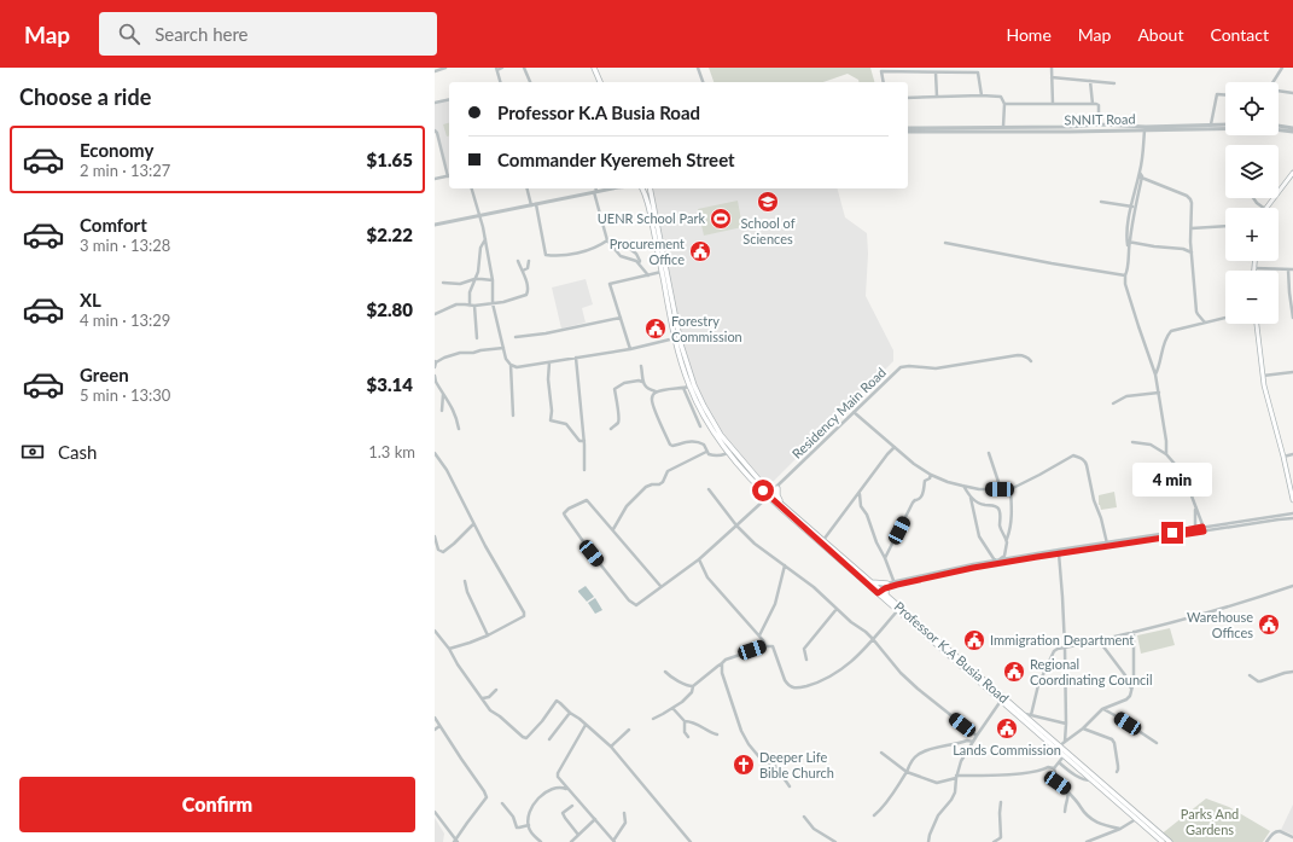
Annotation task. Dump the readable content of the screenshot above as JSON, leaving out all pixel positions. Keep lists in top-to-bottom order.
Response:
{
  "streets": {
    "main road": ["Professor K.A Busia Road"],
    "street": ["SNNIT Road", "Residency Main Road"]
  },
  "crossings": [
    ["Residency Main Road", "Professor K.A Busia Road"]
  ],
  "parks": ["Parks And Gardens"],
  "places": {
    "school or university": ["School of Sciences"],
    "sports": ["UENR School Park"],
    "public building": [
      "Procurement Office",
      "Forestry Commission",
      "Warehouse Offices",
      "Immigration Department",
      "Regional Coordinating Council",
      "Lands Commission"
    ],
    "church": ["Deeper Life Bible Church"]
  },
  "page": {
    "header": "Map",
    "search": "Search here",
    "nav": [
      "Home",
      "Map",
      "About",
      "Contact"
    ],
    "heading": "Choose a ride",
    "map_buttons": ["+", "−"],
    "banner": ["Professor K.A Busia Road", "Commander Kyeremeh Street"],
    "list": [
      {
        "name": "Economy",
        "note": "2 min · 13:27",
        "value": "$1.65"
      },
      {
        "name": "Comfort",
        "note": "3 min · 13:28",
        "value": "$2.22"
      },
      {
        "name": "XL",
        "note": "4 min · 13:29",
        "value": "$2.80"
      },
      {
        "name": "Green",
        "note": "5 min · 13:30",
        "value": "$3.14"
      }
    ],
    "pay": ["Cash", "1.3 km"],
    "bubble": "4 min",
    "buttons": "Confirm"
  }
}
